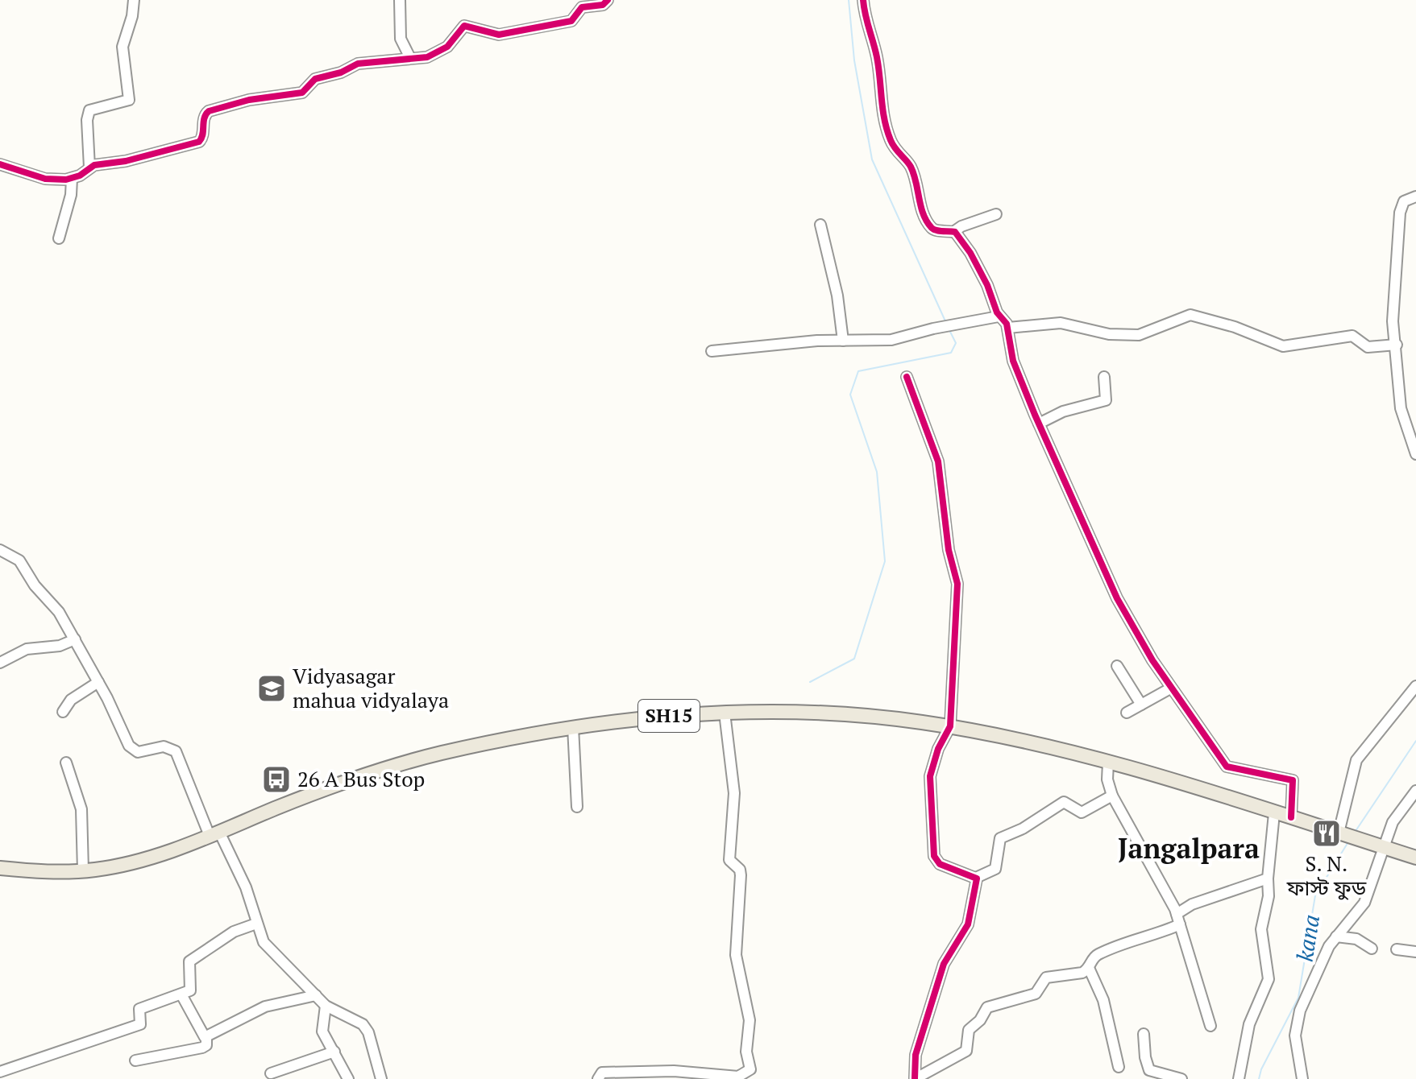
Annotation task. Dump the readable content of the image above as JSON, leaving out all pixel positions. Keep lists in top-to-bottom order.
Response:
{
  "streets": {
    "main road": ["SH15"]
  },
  "districts": ["Jangalpara"],
  "water": ["kana"],
  "places": {
    "school or university": ["Vidyasagar mahua vidyalaya"],
    "bus stop": ["26 A Bus Stop"],
    "restaurant": ["S. N. ফাস্ট ফুড"]
  }
}
